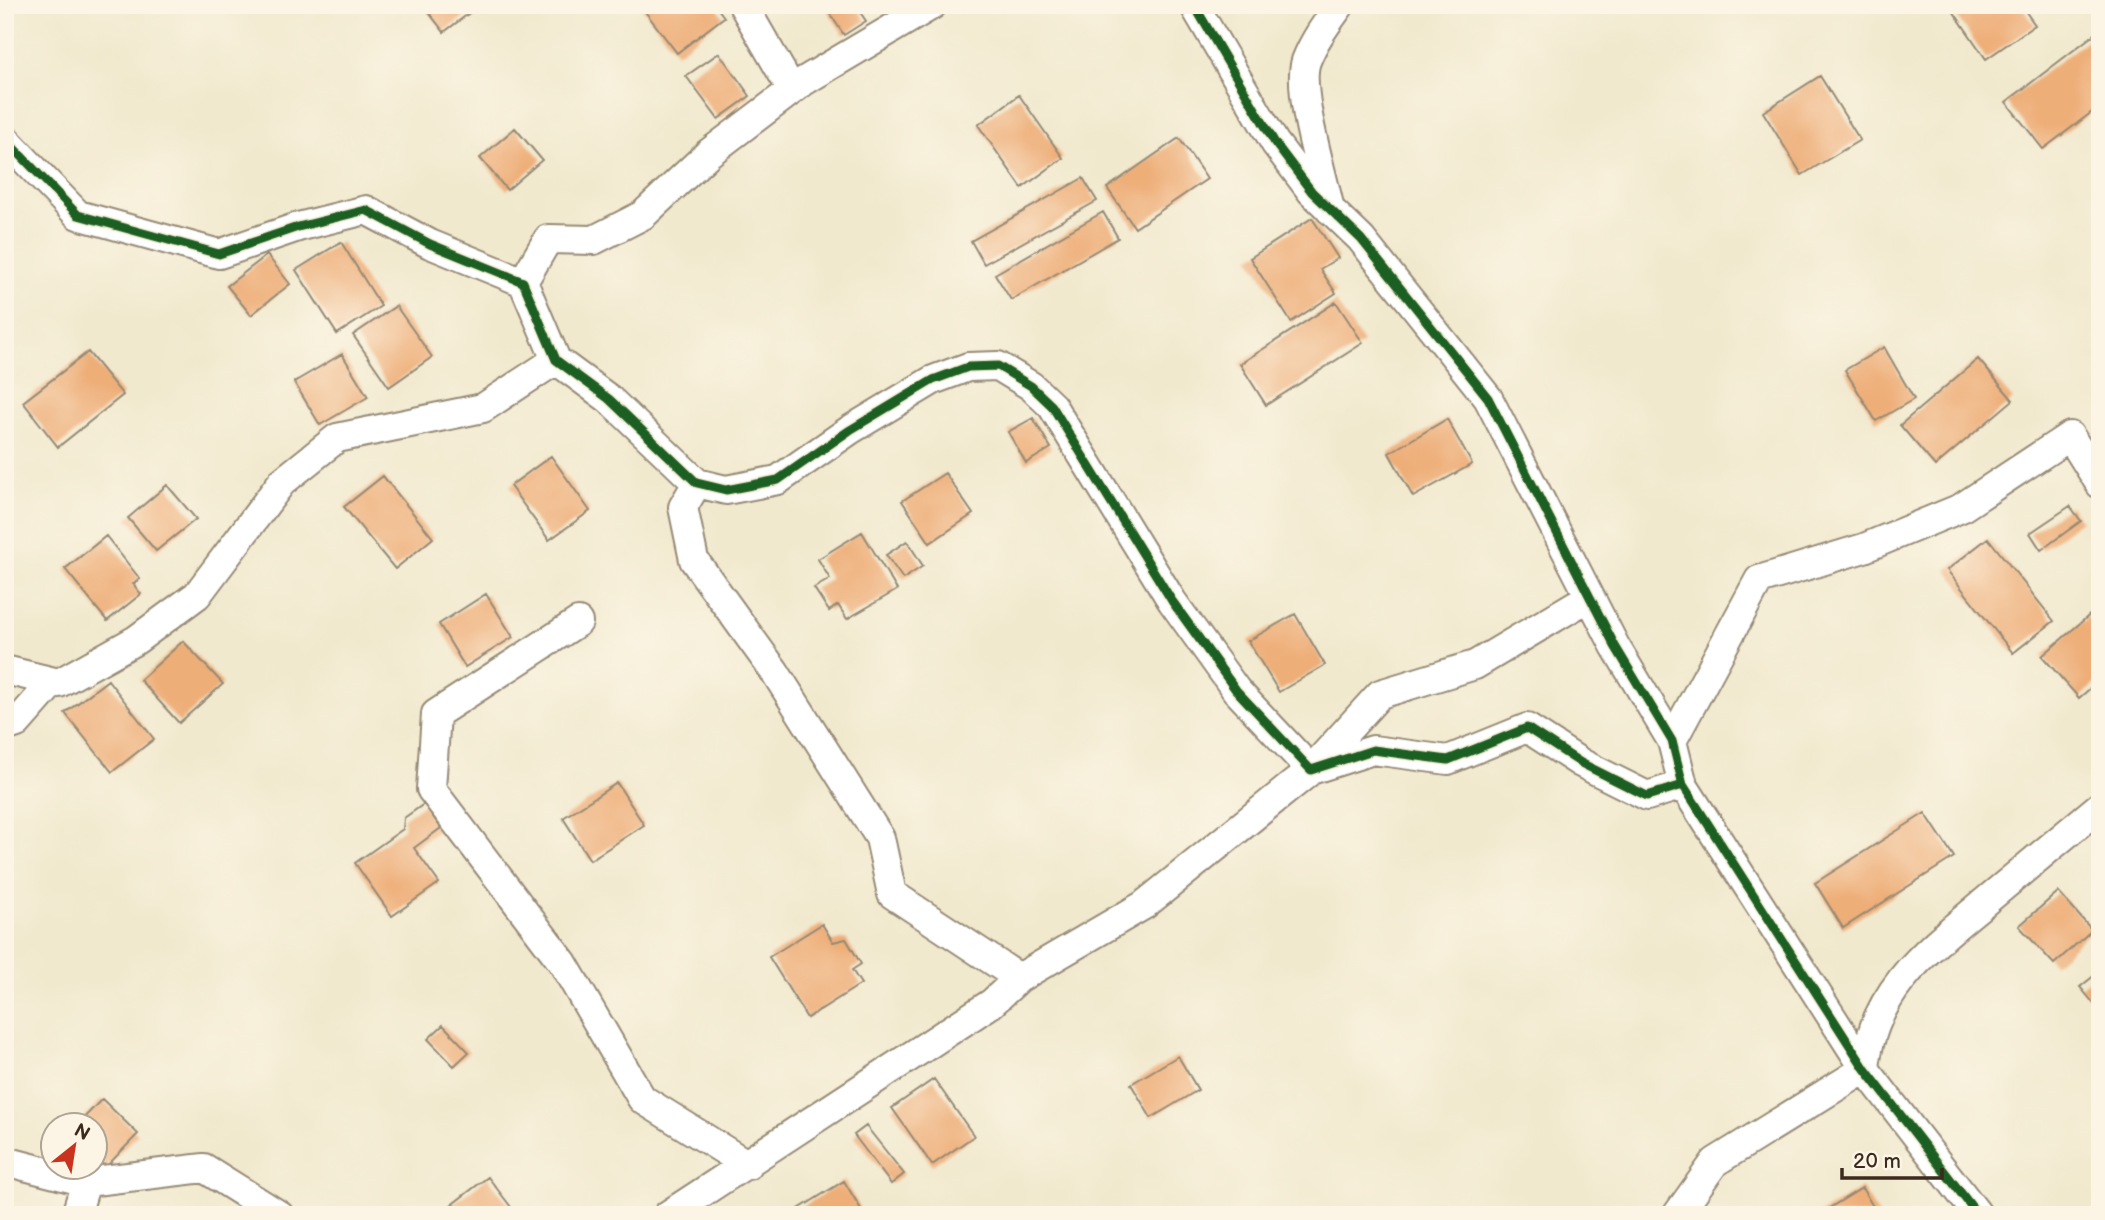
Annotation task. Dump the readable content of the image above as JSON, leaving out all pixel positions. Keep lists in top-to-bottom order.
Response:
{
  "scale_bar": "20 m",
  "north": "top right"
}
